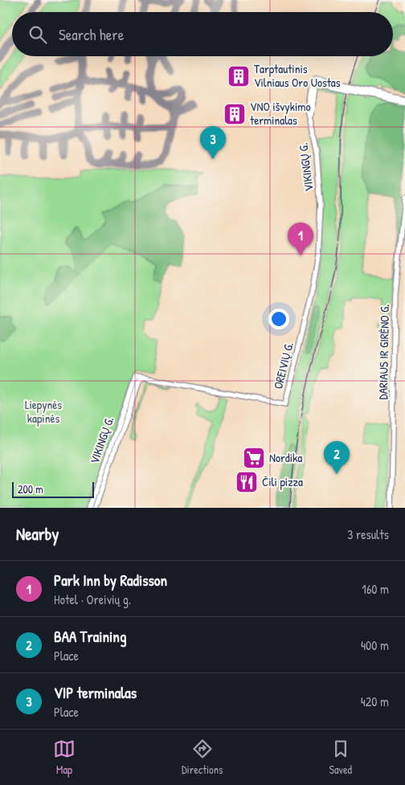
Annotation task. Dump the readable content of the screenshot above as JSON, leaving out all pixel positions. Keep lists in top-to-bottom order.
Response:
{
  "streets": {
    "main road": ["VIKINGŲ G.", "DARIAUS IR GIRĖNO G.", "OREIVIŲ G."]
  },
  "crossings": [
    ["VIKINGŲ G.", "OREIVIŲ G."]
  ],
  "parks": ["Liepynės kapinės"],
  "places": {
    "building": ["Tarptautinis Vilniaus Oro Uostas", "VNO išvykimo terminalas"],
    "supermarket": ["Nordika"],
    "restaurant": ["Čili pizza"]
  },
  "scale_bar": "200 m",
  "page": {
    "search": "Search here",
    "pins": ["3", "1", "2"],
    "scale": "200 m",
    "heading": ["Nearby", "3 results"],
    "list": [
      {
        "mark": "1",
        "name": "Park Inn by Radisson",
        "note": "Hotel · Oreivių g.",
        "value": "160 m"
      },
      {
        "mark": "2",
        "name": "BAA Training",
        "note": "Place",
        "value": "400 m"
      },
      {
        "mark": "3",
        "name": "VIP terminalas",
        "note": "Place",
        "value": "420 m"
      }
    ],
    "nav": ["Map", "Directions", "Saved"]
  }
}
